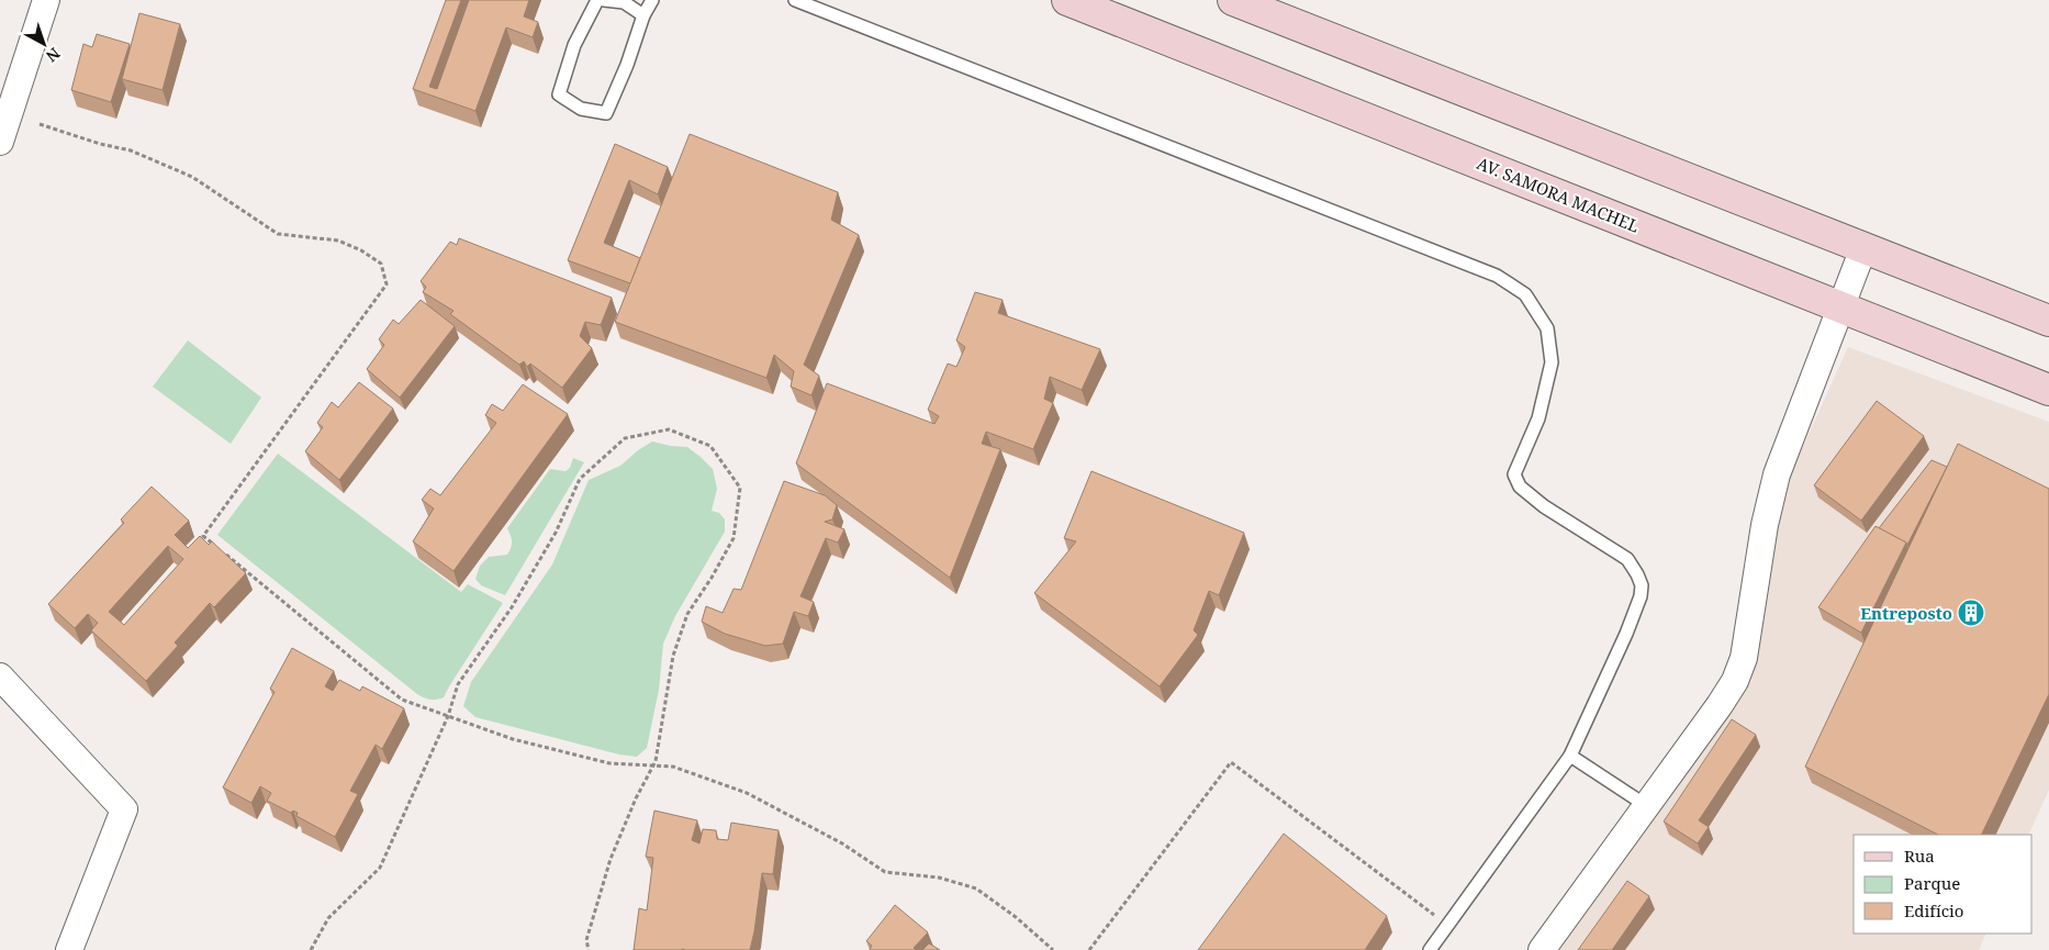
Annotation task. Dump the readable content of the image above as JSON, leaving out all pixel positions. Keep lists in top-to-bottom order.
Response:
{
  "streets": {
    "main road": ["AV. SAMORA MACHEL"]
  },
  "places": {
    "building": ["Entreposto"]
  },
  "legend": ["Rua", "Parque", "Edifício"],
  "north": "bottom right"
}
